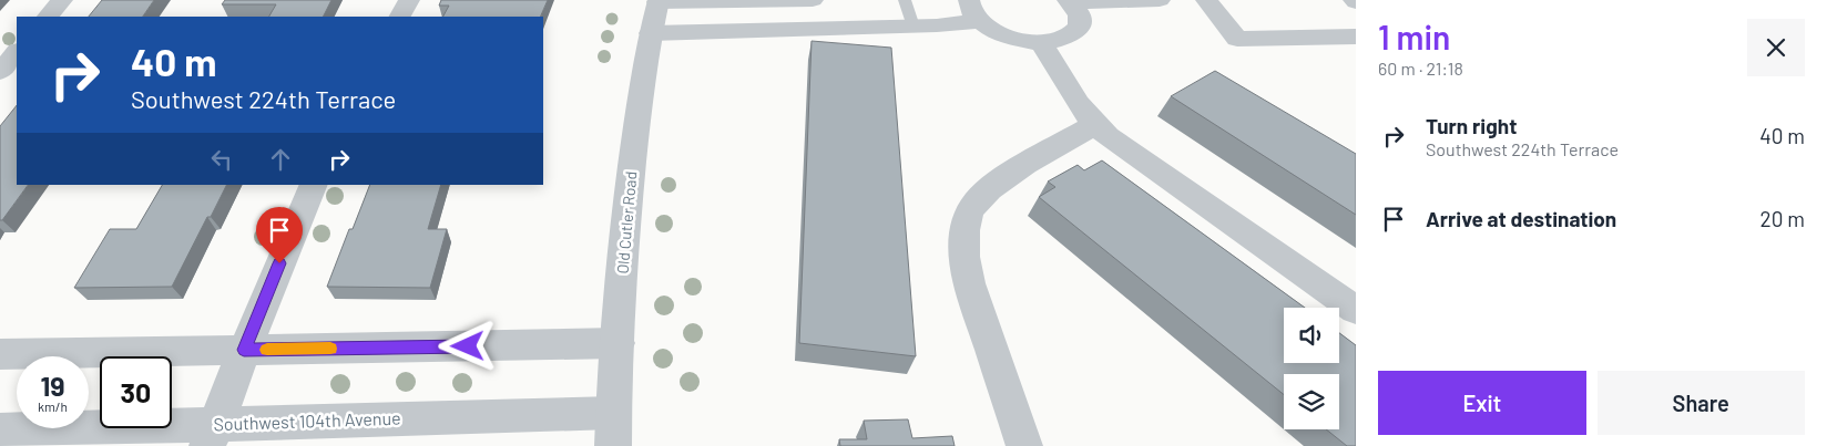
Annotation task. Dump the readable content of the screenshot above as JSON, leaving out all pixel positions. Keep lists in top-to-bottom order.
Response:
{
  "streets": {
    "street": ["Old Cutler Road", "Southwest 104th Avenue"]
  },
  "crossings": [
    ["Old Cutler Road", "Southwest 104th Avenue"]
  ],
  "page": {
    "heading": ["1 min", "60 m · 21:18"],
    "turn": ["40 m", "Southwest 224th Terrace"],
    "list": [
      {
        "name": "Turn right",
        "note": "Southwest 224th Terrace",
        "value": "40 m"
      },
      {
        "name": "Arrive at destination",
        "value": "20 m"
      }
    ],
    "speed": "19 km/h",
    "limit": "30",
    "buttons": ["Exit", "Share"]
  }
}
